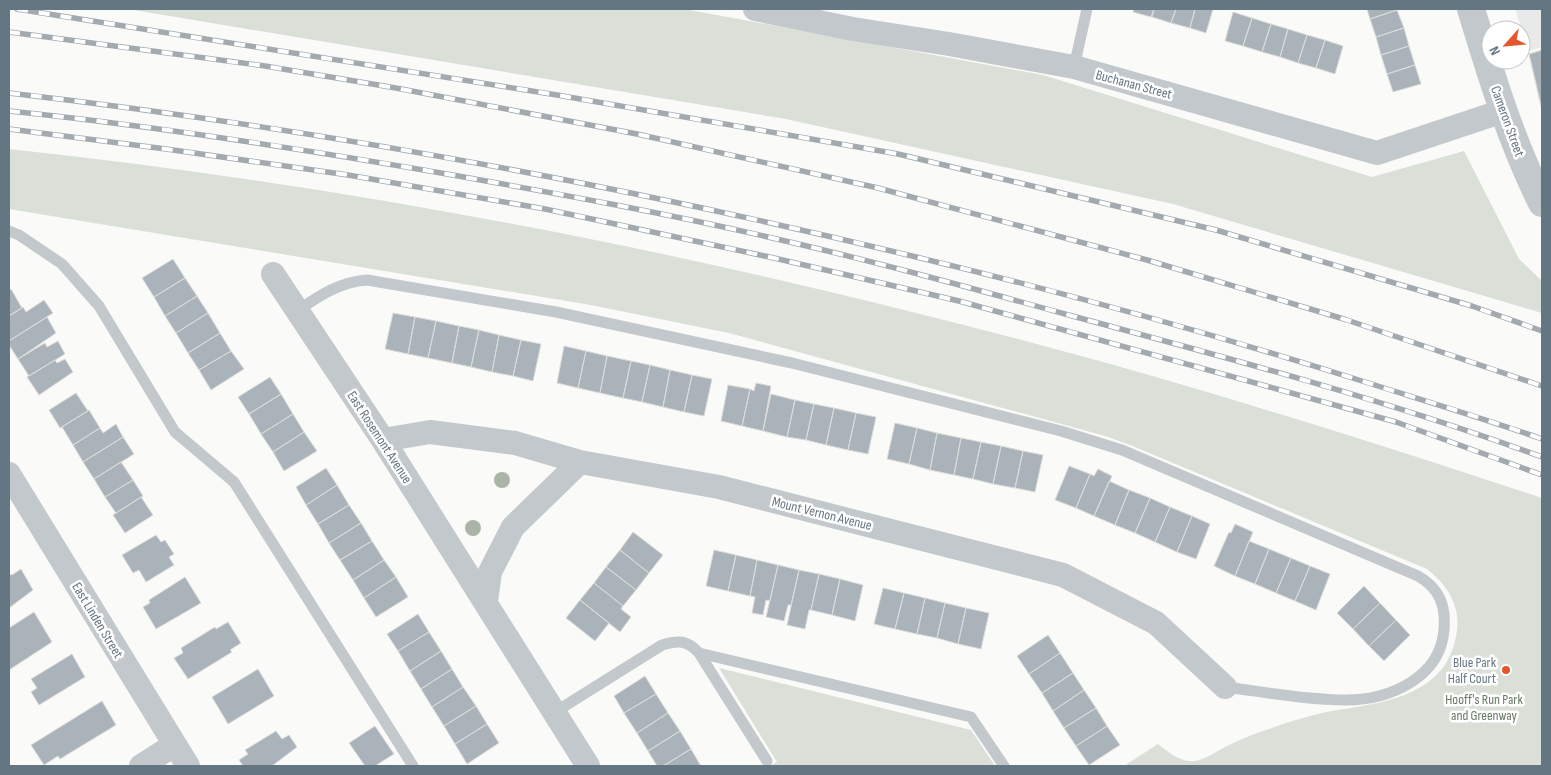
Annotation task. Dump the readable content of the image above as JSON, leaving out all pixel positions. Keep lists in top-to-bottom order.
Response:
{
  "streets": {
    "street": [
      "Buchanan Street",
      "Cameron Street",
      "East Rosemont Avenue",
      "Mount Vernon Avenue",
      "East Linden Street"
    ]
  },
  "crossings": [
    ["Buchanan Street", "Cameron Street"],
    ["East Rosemont Avenue", "Mount Vernon Avenue"]
  ],
  "parks": ["Hooff's Run Park and Greenway"],
  "places": ["Blue Park Half Court"],
  "north": "bottom left"
}
